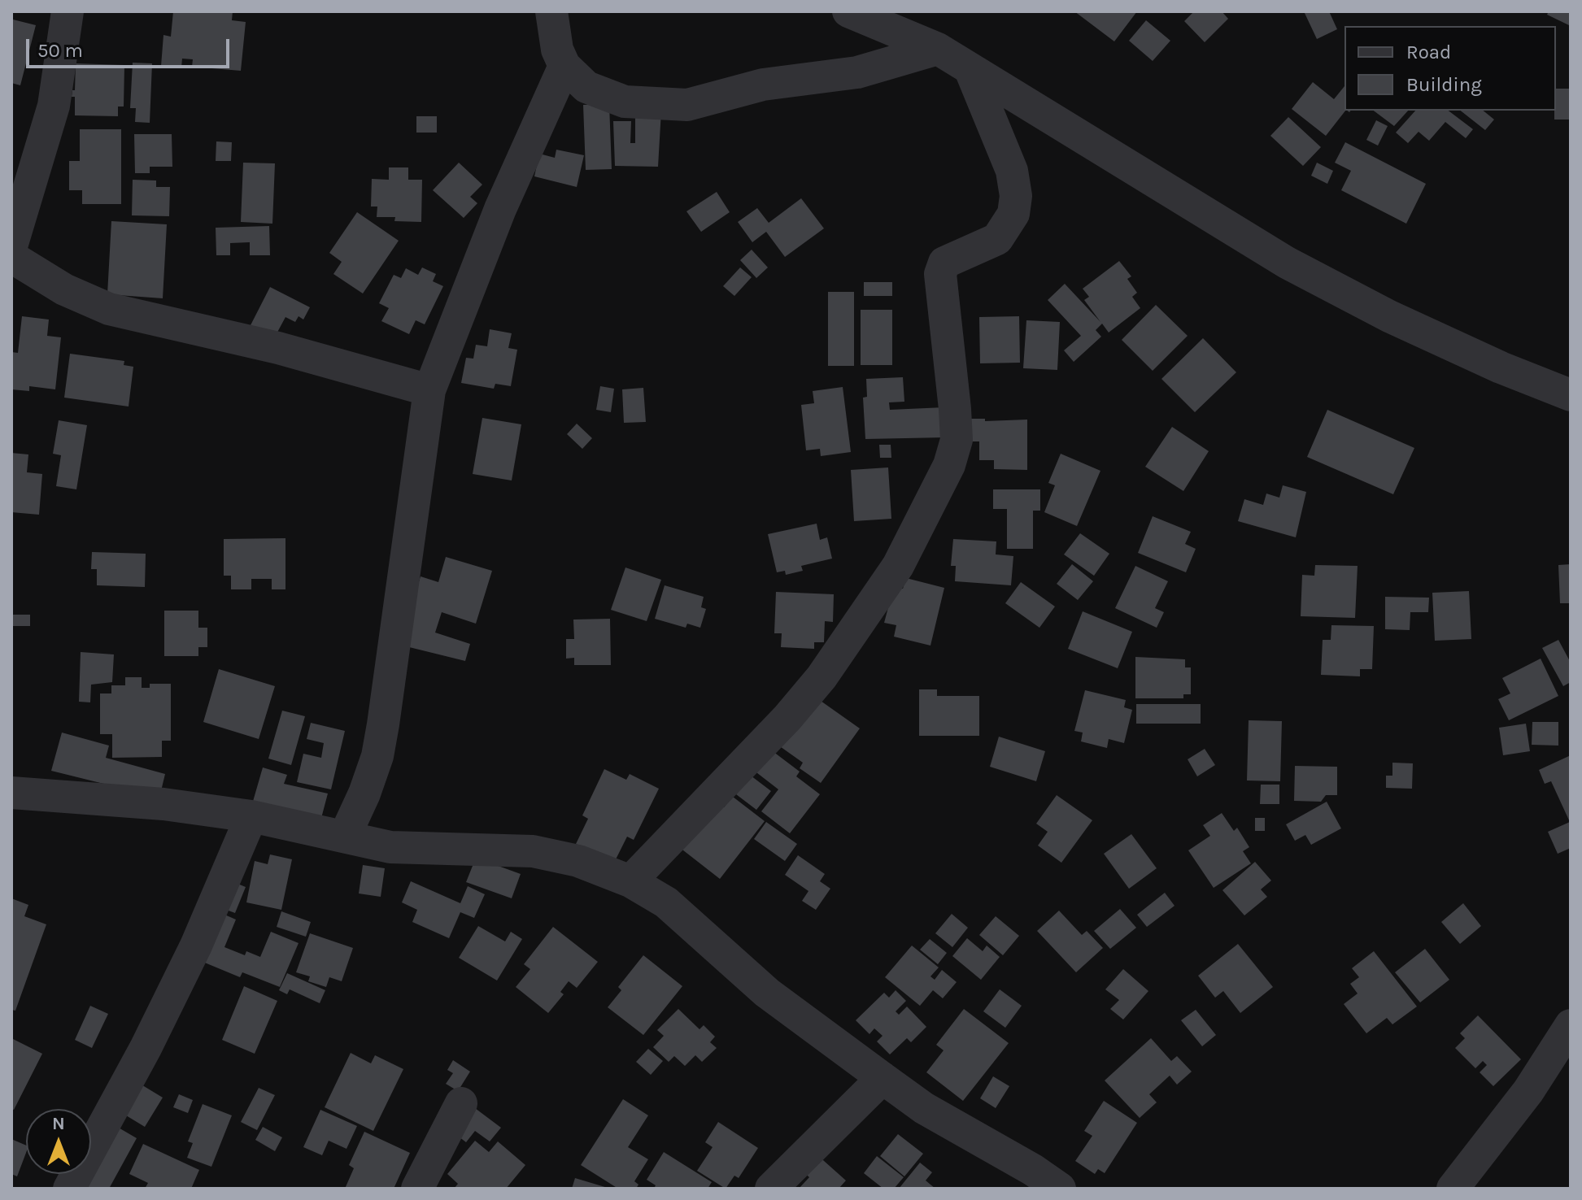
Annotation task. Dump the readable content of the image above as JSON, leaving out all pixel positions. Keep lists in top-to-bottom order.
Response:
{
  "legend": ["Road", "Building"],
  "scale_bar": "50 m",
  "north": "top"
}
